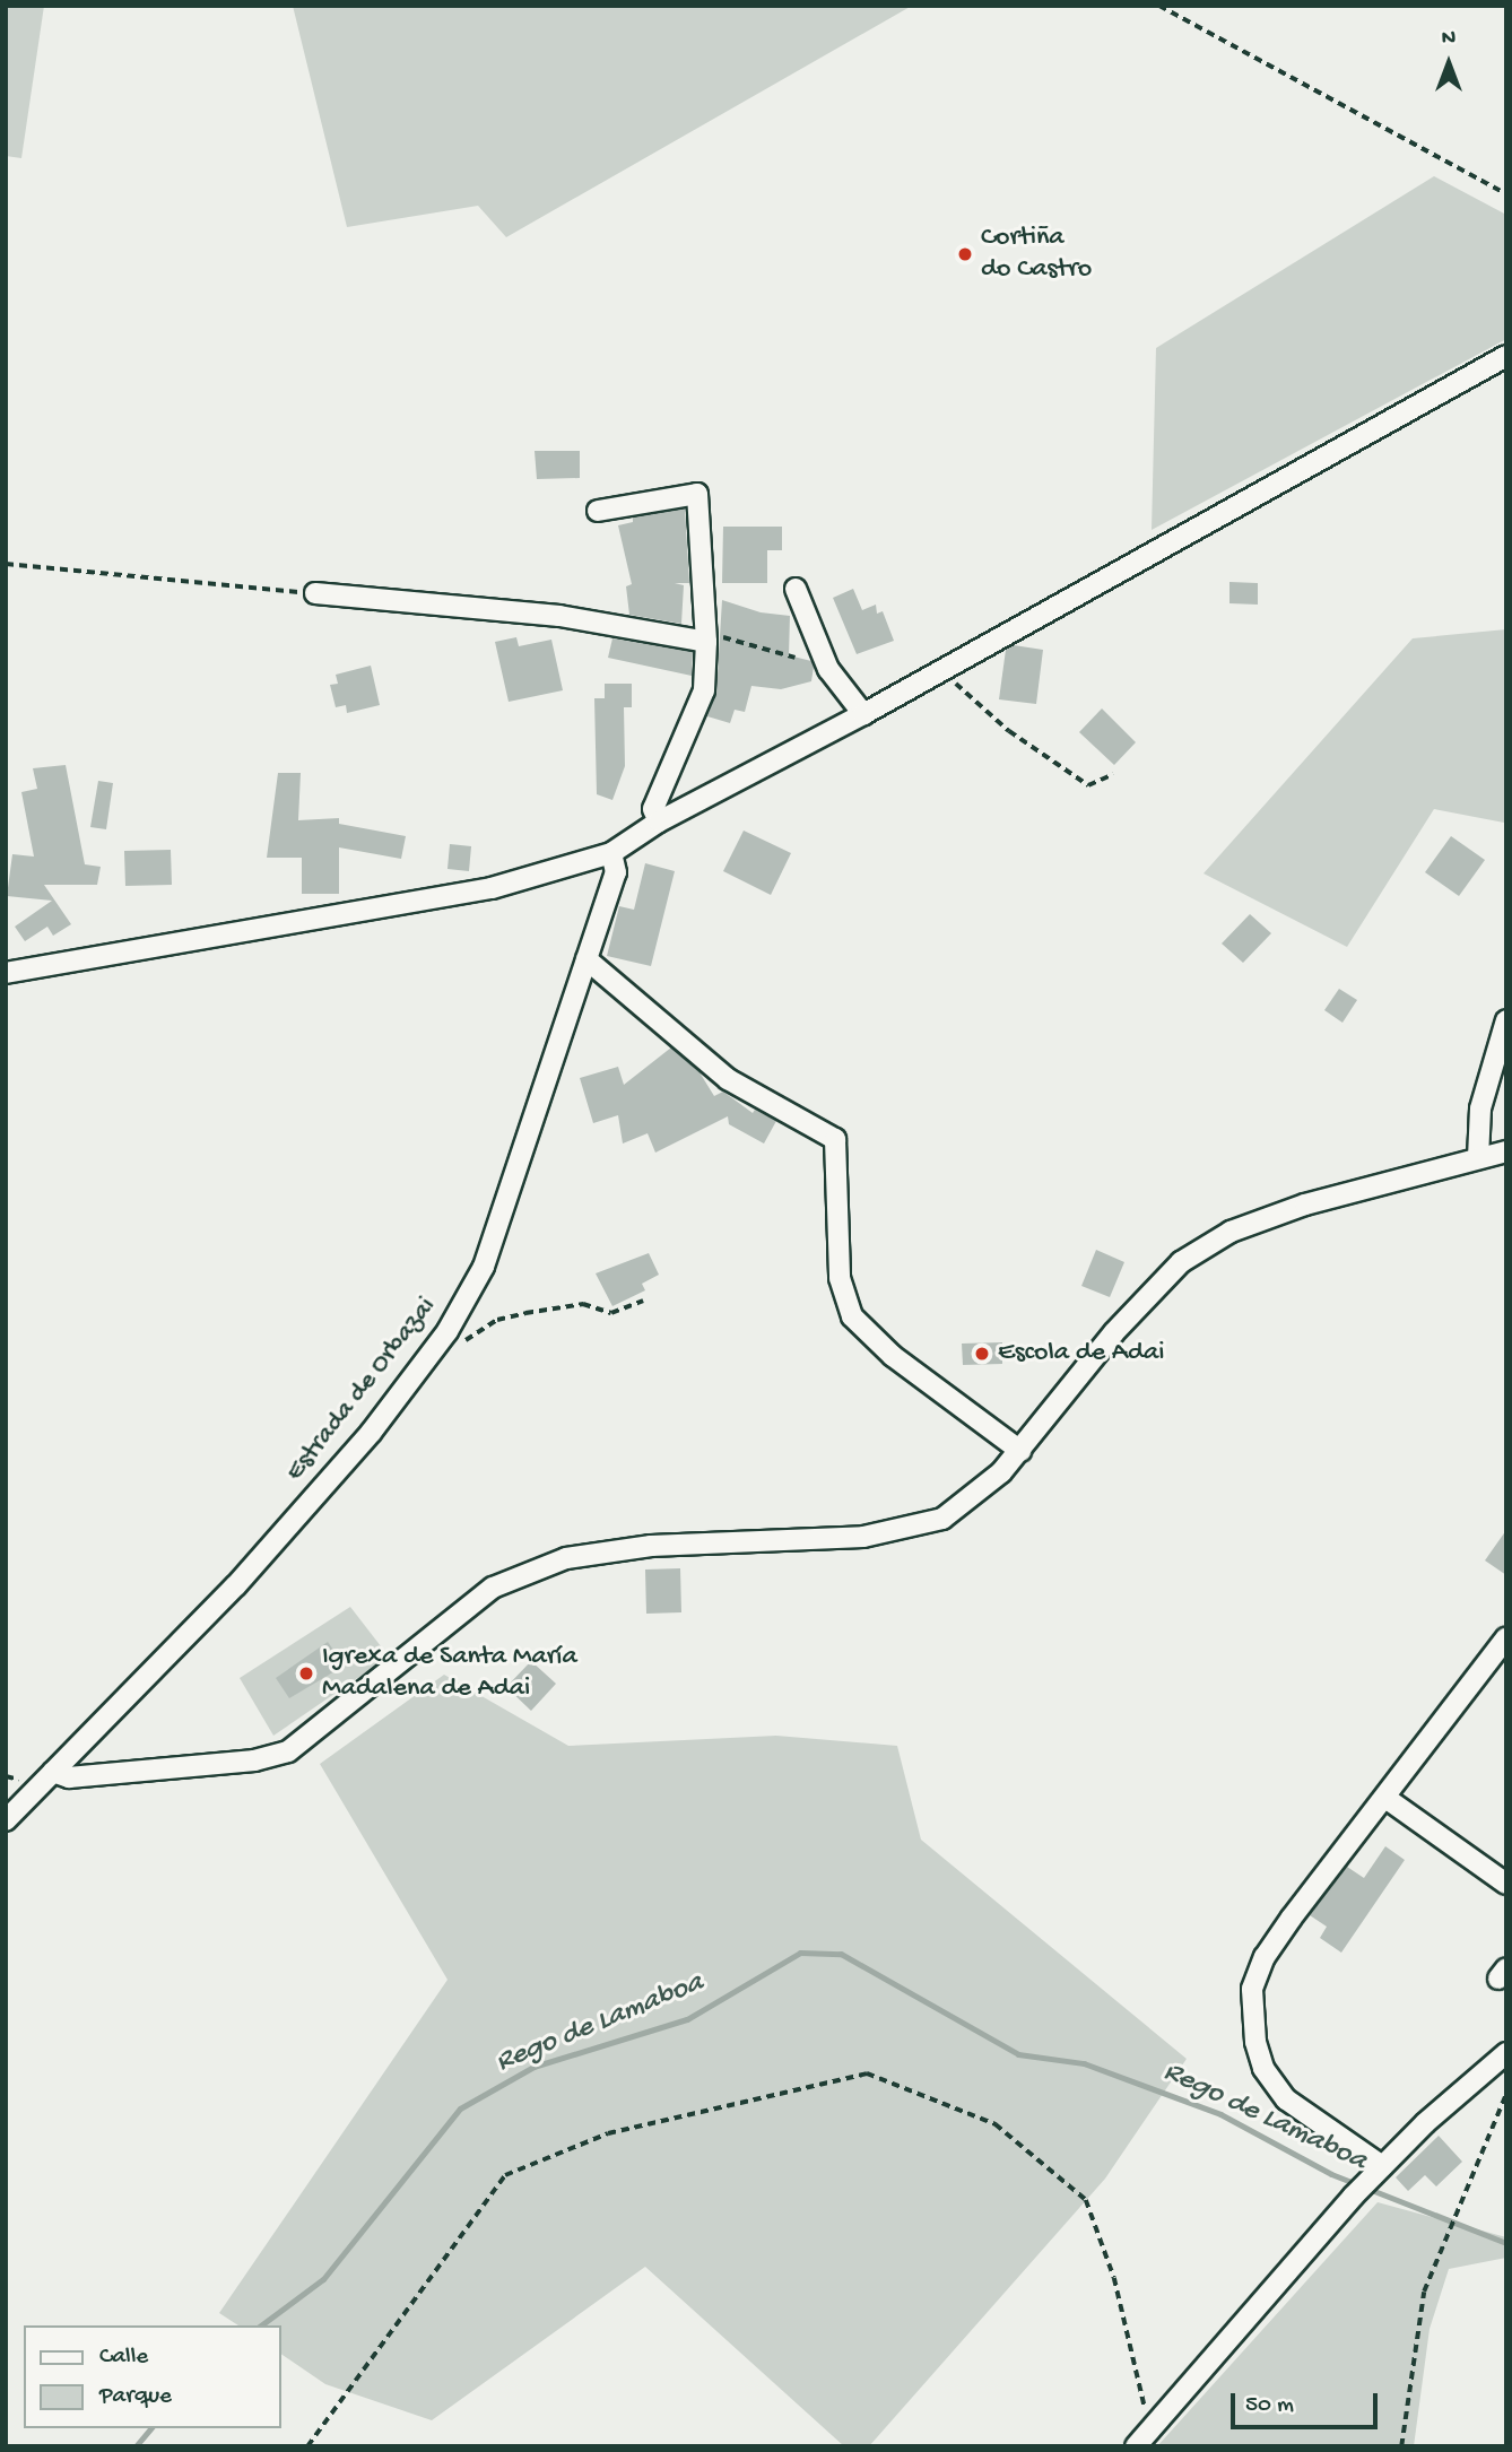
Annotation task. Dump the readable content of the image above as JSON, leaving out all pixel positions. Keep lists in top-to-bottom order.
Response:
{
  "streets": {
    "street": ["Estrada de Orbazai"]
  },
  "water": ["Rego de Lamaboa"],
  "places": ["Cortiña do Castro", "Escola de Adai", "Igrexa de Santa María Madalena de Adai"],
  "legend": ["Calle", "Parque"],
  "scale_bar": "50 m",
  "north": "top"
}
